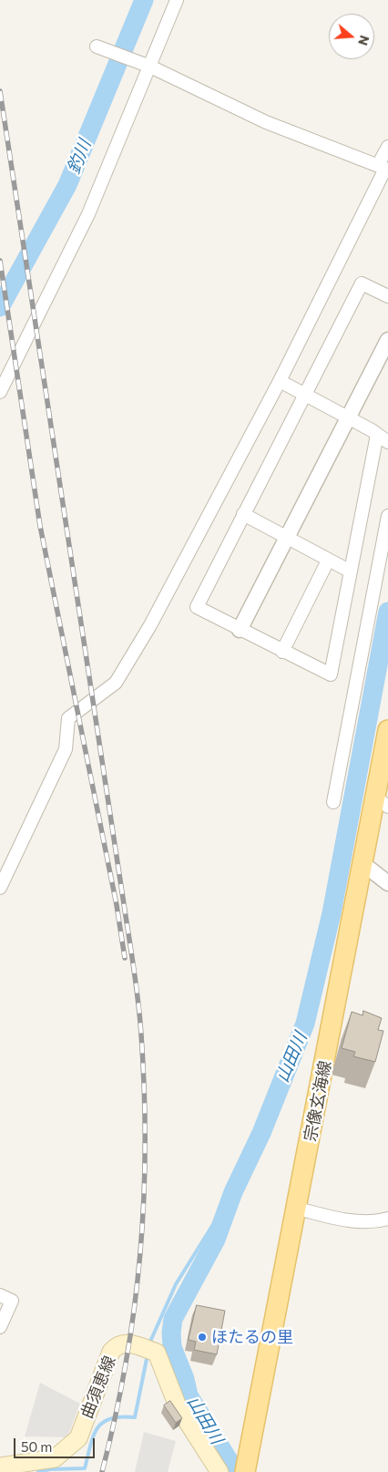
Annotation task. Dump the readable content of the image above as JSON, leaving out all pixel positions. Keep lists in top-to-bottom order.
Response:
{
  "streets": {
    "main road": ["宗像玄海線", "曲須恵線"]
  },
  "water": ["釣川", "山田川"],
  "places": ["ほたるの里"],
  "scale_bar": "50 m",
  "north": "right"
}
